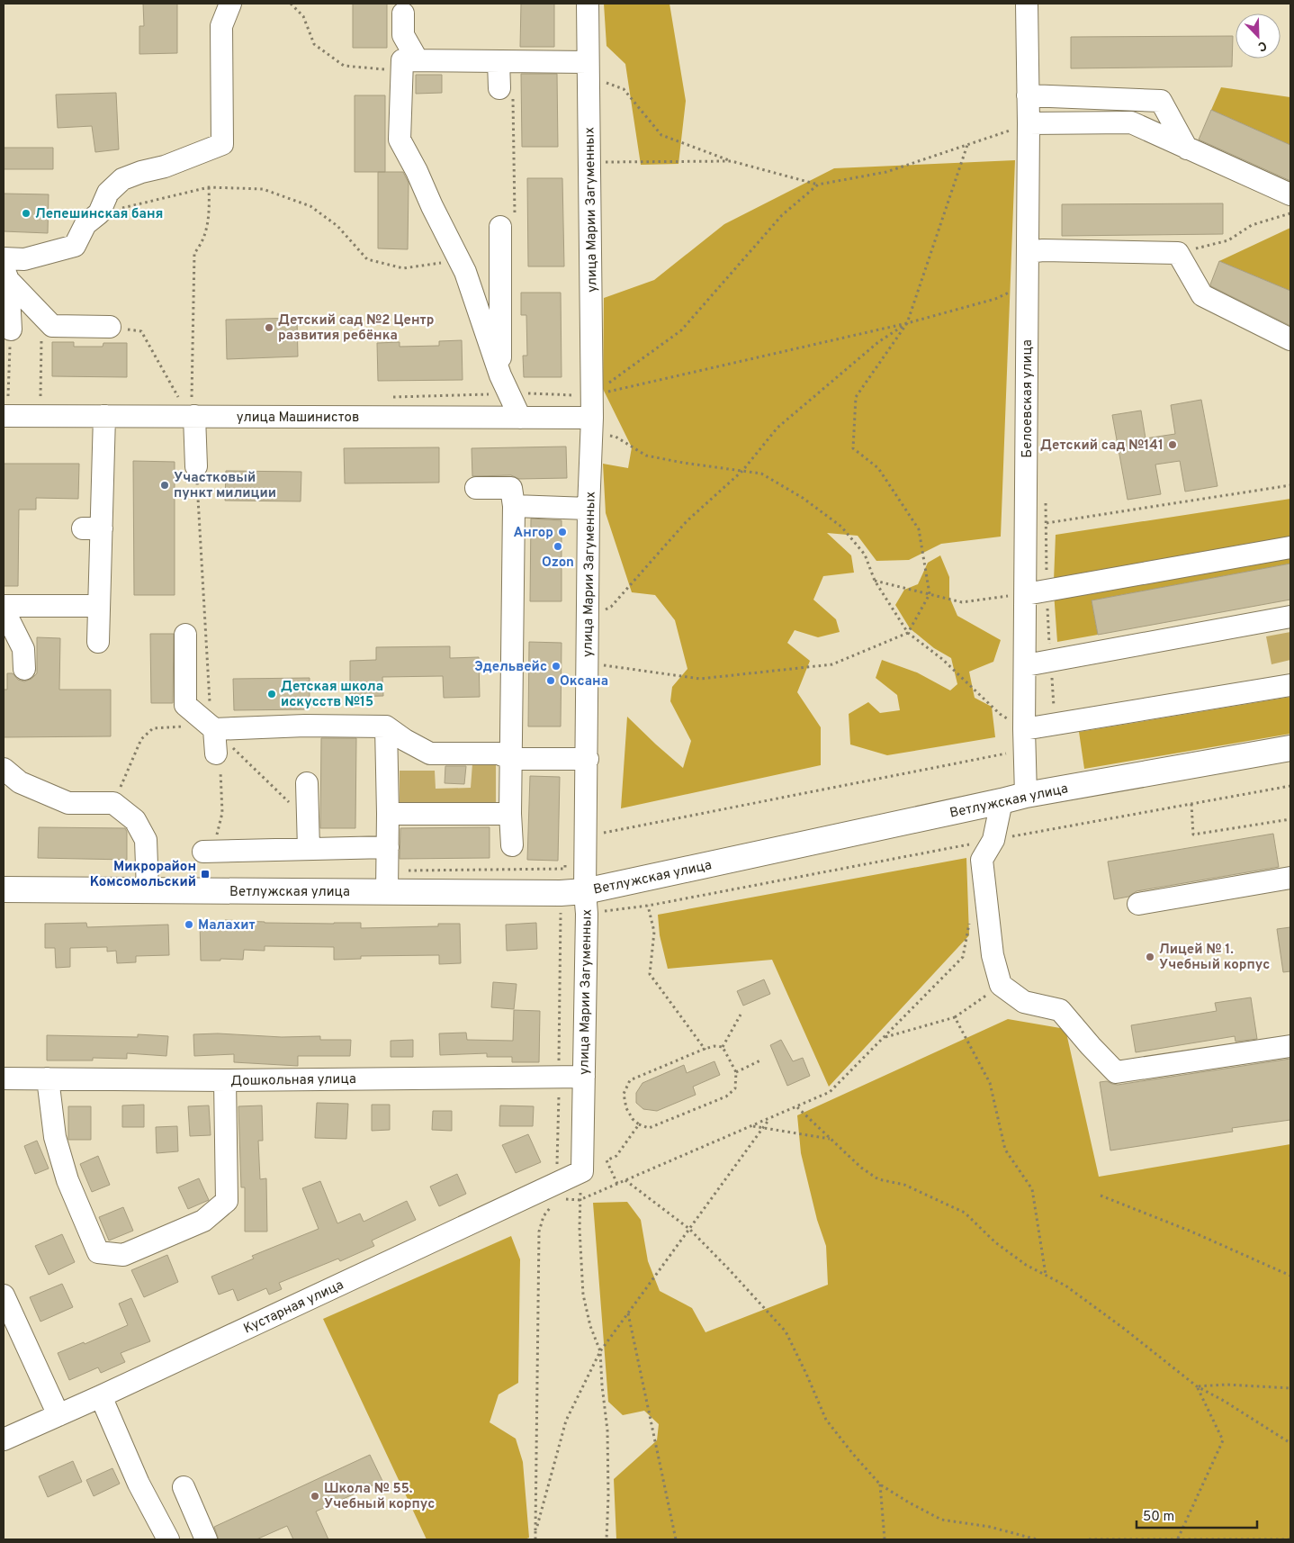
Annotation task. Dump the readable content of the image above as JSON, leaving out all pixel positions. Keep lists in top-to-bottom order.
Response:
{
  "streets": {
    "main road": ["Ветлужская улица"],
    "street": [
      "улица Марии Загуменных",
      "Белоевская улица",
      "улица Машинистов",
      "Дошкольная улица",
      "Кустарная улица"
    ]
  },
  "crossings": [
    ["улица Марии Загуменных", "улица Машинистов"],
    ["улица Марии Загуменных", "Ветлужская улица"],
    ["улица Марии Загуменных", "Дошкольная улица"],
    ["улица Марии Загуменных", "Кустарная улица"],
    ["Белоевская улица", "Ветлужская улица"]
  ],
  "places": {
    "other": [
      "Лепешинская баня",
      "Детский сад №2 Центр развития ребёнка",
      "Детский сад №141",
      "Участковый пункт милиции",
      "Ангор",
      "Ozon",
      "Эдельвейс",
      "Оксана",
      "Детская школа искусств №15",
      "Малахит",
      "Лицей № 1. Учебный корпус",
      "Школа № 55. Учебный корпус"
    ],
    "transit": ["Микрорайон Комсомольский"]
  },
  "scale_bar": "50 m",
  "north": "bottom right"
}
